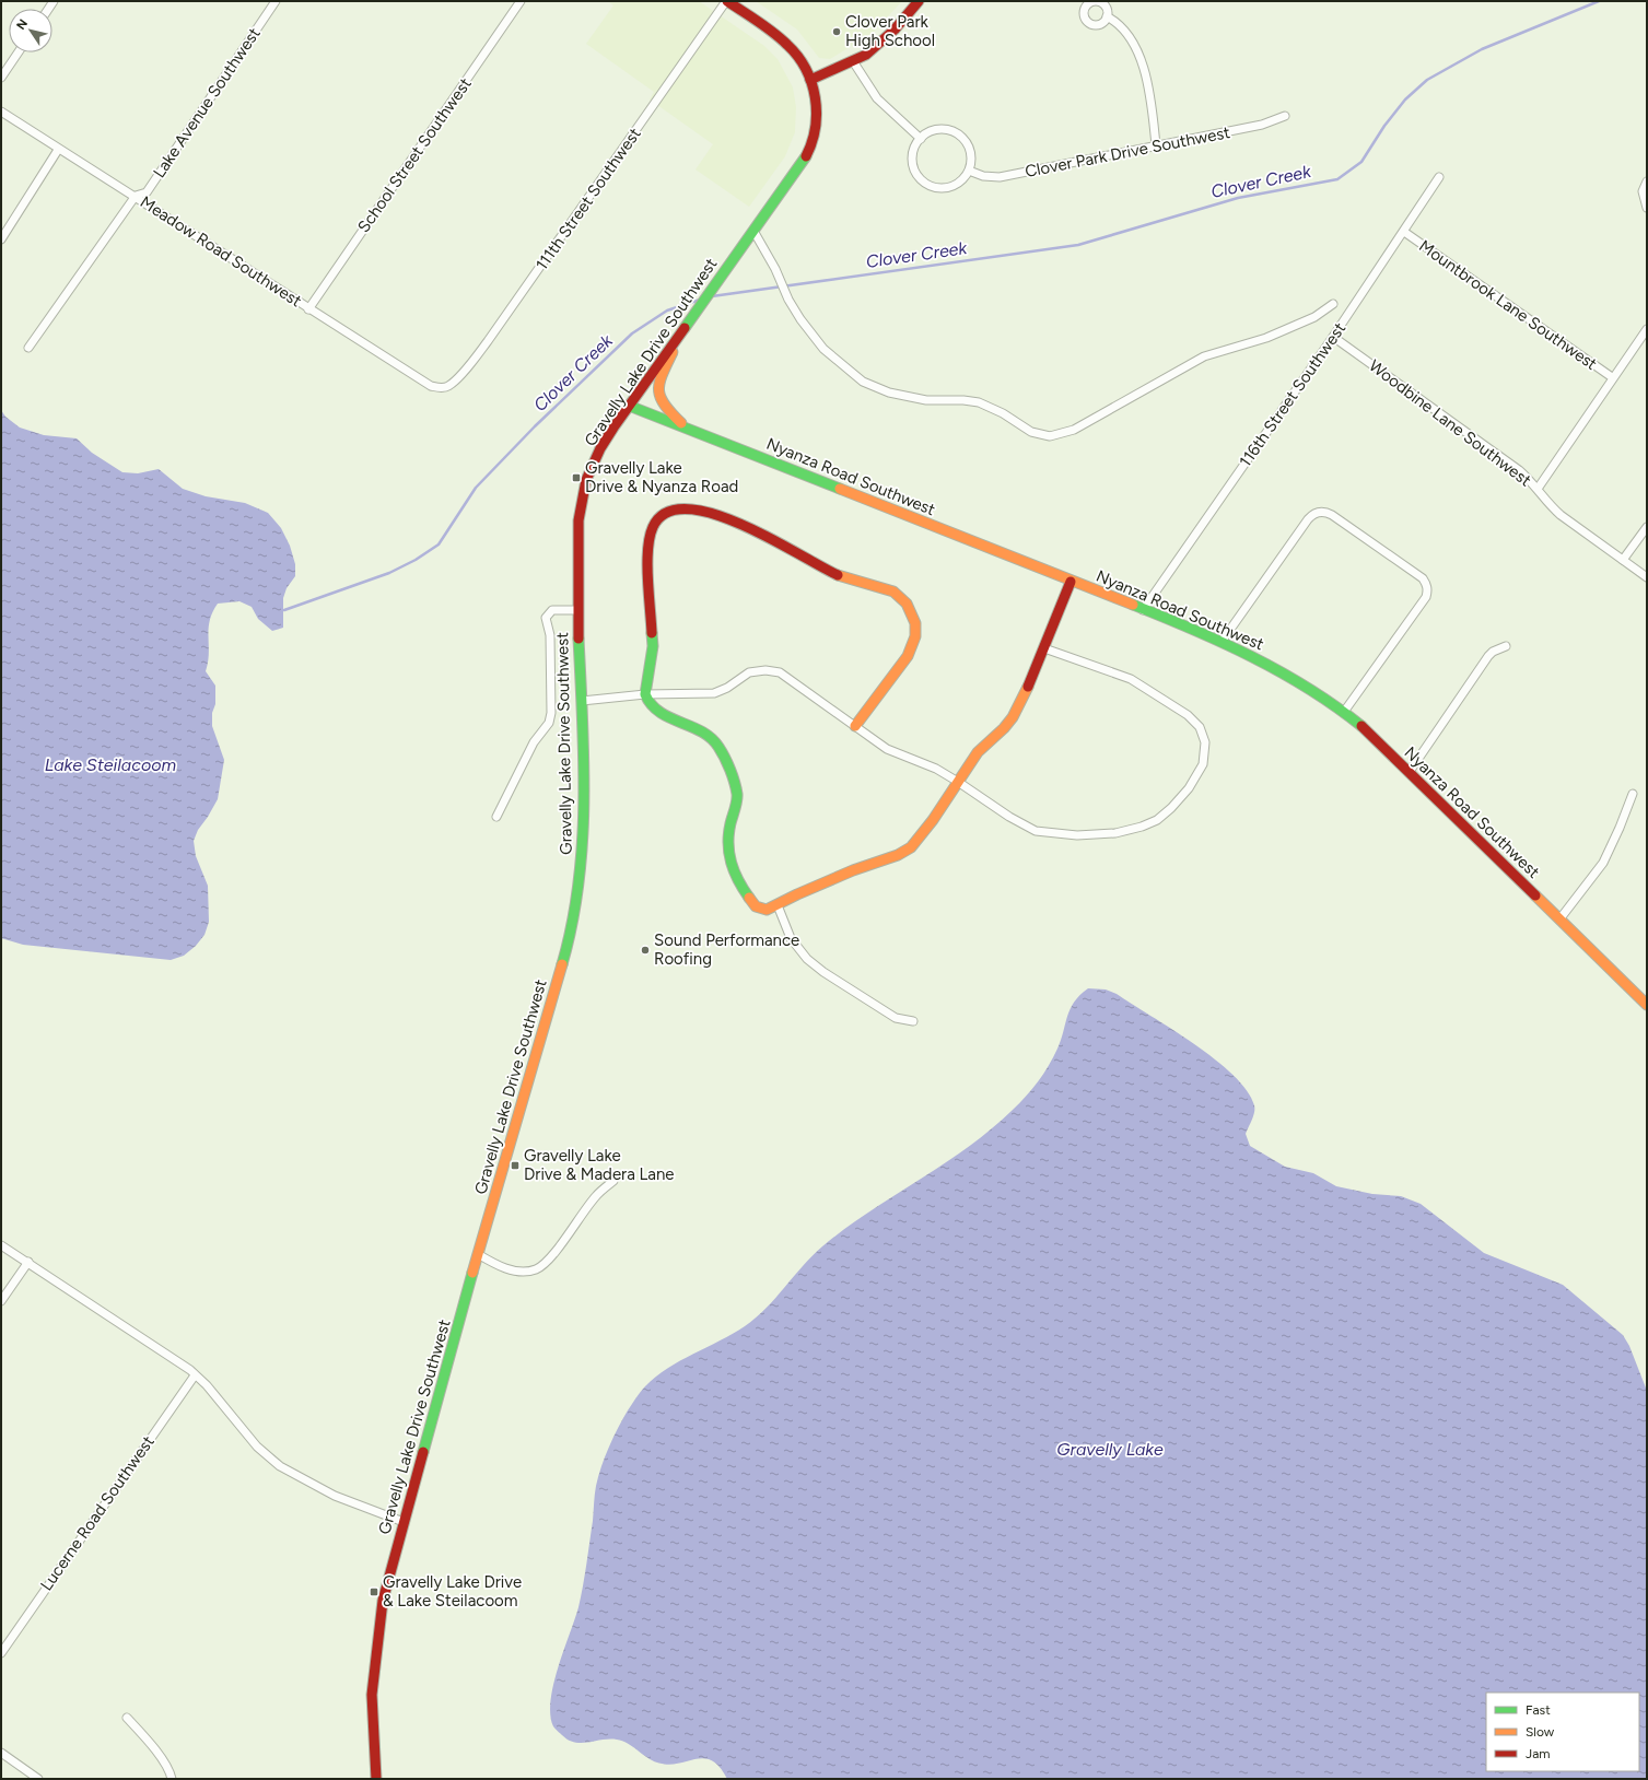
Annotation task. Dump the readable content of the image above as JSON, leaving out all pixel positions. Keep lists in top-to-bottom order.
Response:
{
  "streets": {
    "street": [
      "Lake Avenue Southwest",
      "Clover Park Drive Southwest",
      "School Street Southwest",
      "111th Street Southwest",
      "Meadow Road Southwest",
      "Mountbrook Lane Southwest",
      "Gravelly Lake Drive Southwest",
      "116th Street Southwest",
      "Woodbine Lane Southwest",
      "Nyanza Road Southwest",
      "Lucerne Road Southwest"
    ]
  },
  "crossings": [
    ["Lake Avenue Southwest", "Meadow Road Southwest"],
    ["School Street Southwest", "Meadow Road Southwest"],
    ["111th Street Southwest", "Meadow Road Southwest"],
    ["111th Street Southwest", "Gravelly Lake Drive Southwest"],
    ["Mountbrook Lane Southwest", "116th Street Southwest"],
    ["Gravelly Lake Drive Southwest", "Nyanza Road Southwest"],
    ["116th Street Southwest", "Woodbine Lane Southwest"],
    ["116th Street Southwest", "Nyanza Road Southwest"]
  ],
  "water": ["Clover Creek", "Lake Steilacoom", "Gravelly Lake"],
  "places": {
    "other": ["Clover Park High School", "Sound Performance Roofing"],
    "transit": ["Gravelly Lake Drive & Nyanza Road", "Gravelly Lake Drive & Madera Lane", "Gravelly Lake Drive & Lake Steilacoom"]
  },
  "legend": ["Fast", "Slow", "Jam"],
  "north": "top left"
}
